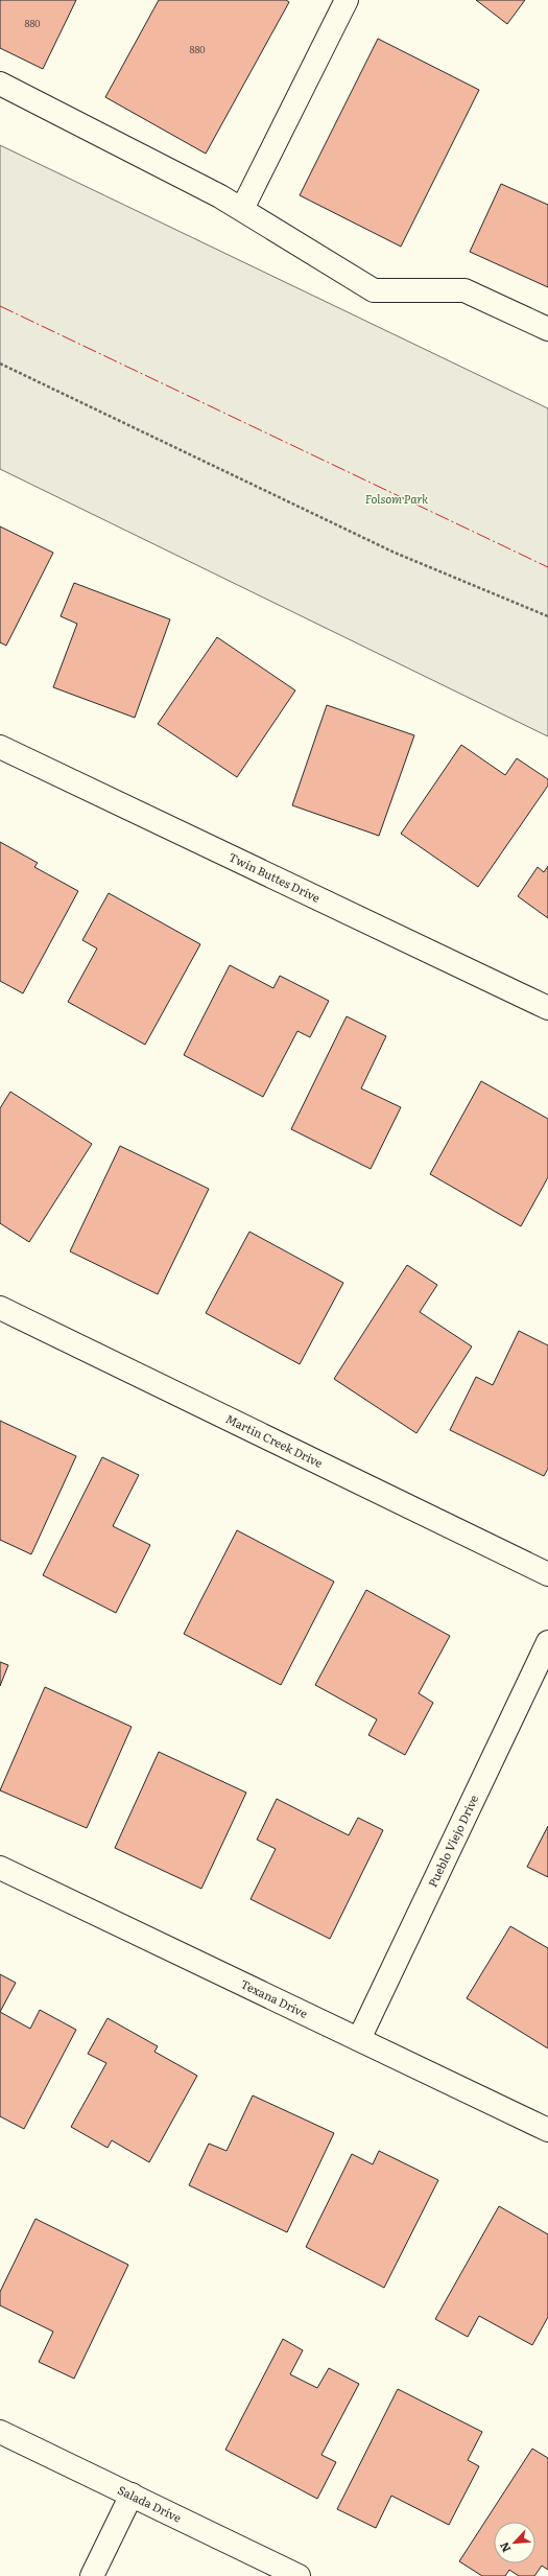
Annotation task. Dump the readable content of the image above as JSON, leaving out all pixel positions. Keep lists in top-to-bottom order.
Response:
{
  "streets": {
    "street": [
      "Twin Buttes Drive",
      "Martin Creek Drive",
      "Pueblo Viejo Drive",
      "Texana Drive",
      "Salada Drive"
    ]
  },
  "crossings": [
    ["Pueblo Viejo Drive", "Texana Drive"]
  ],
  "parks": ["Folsom Park"],
  "house_numbers": ["880", "880"],
  "north": "bottom left"
}
